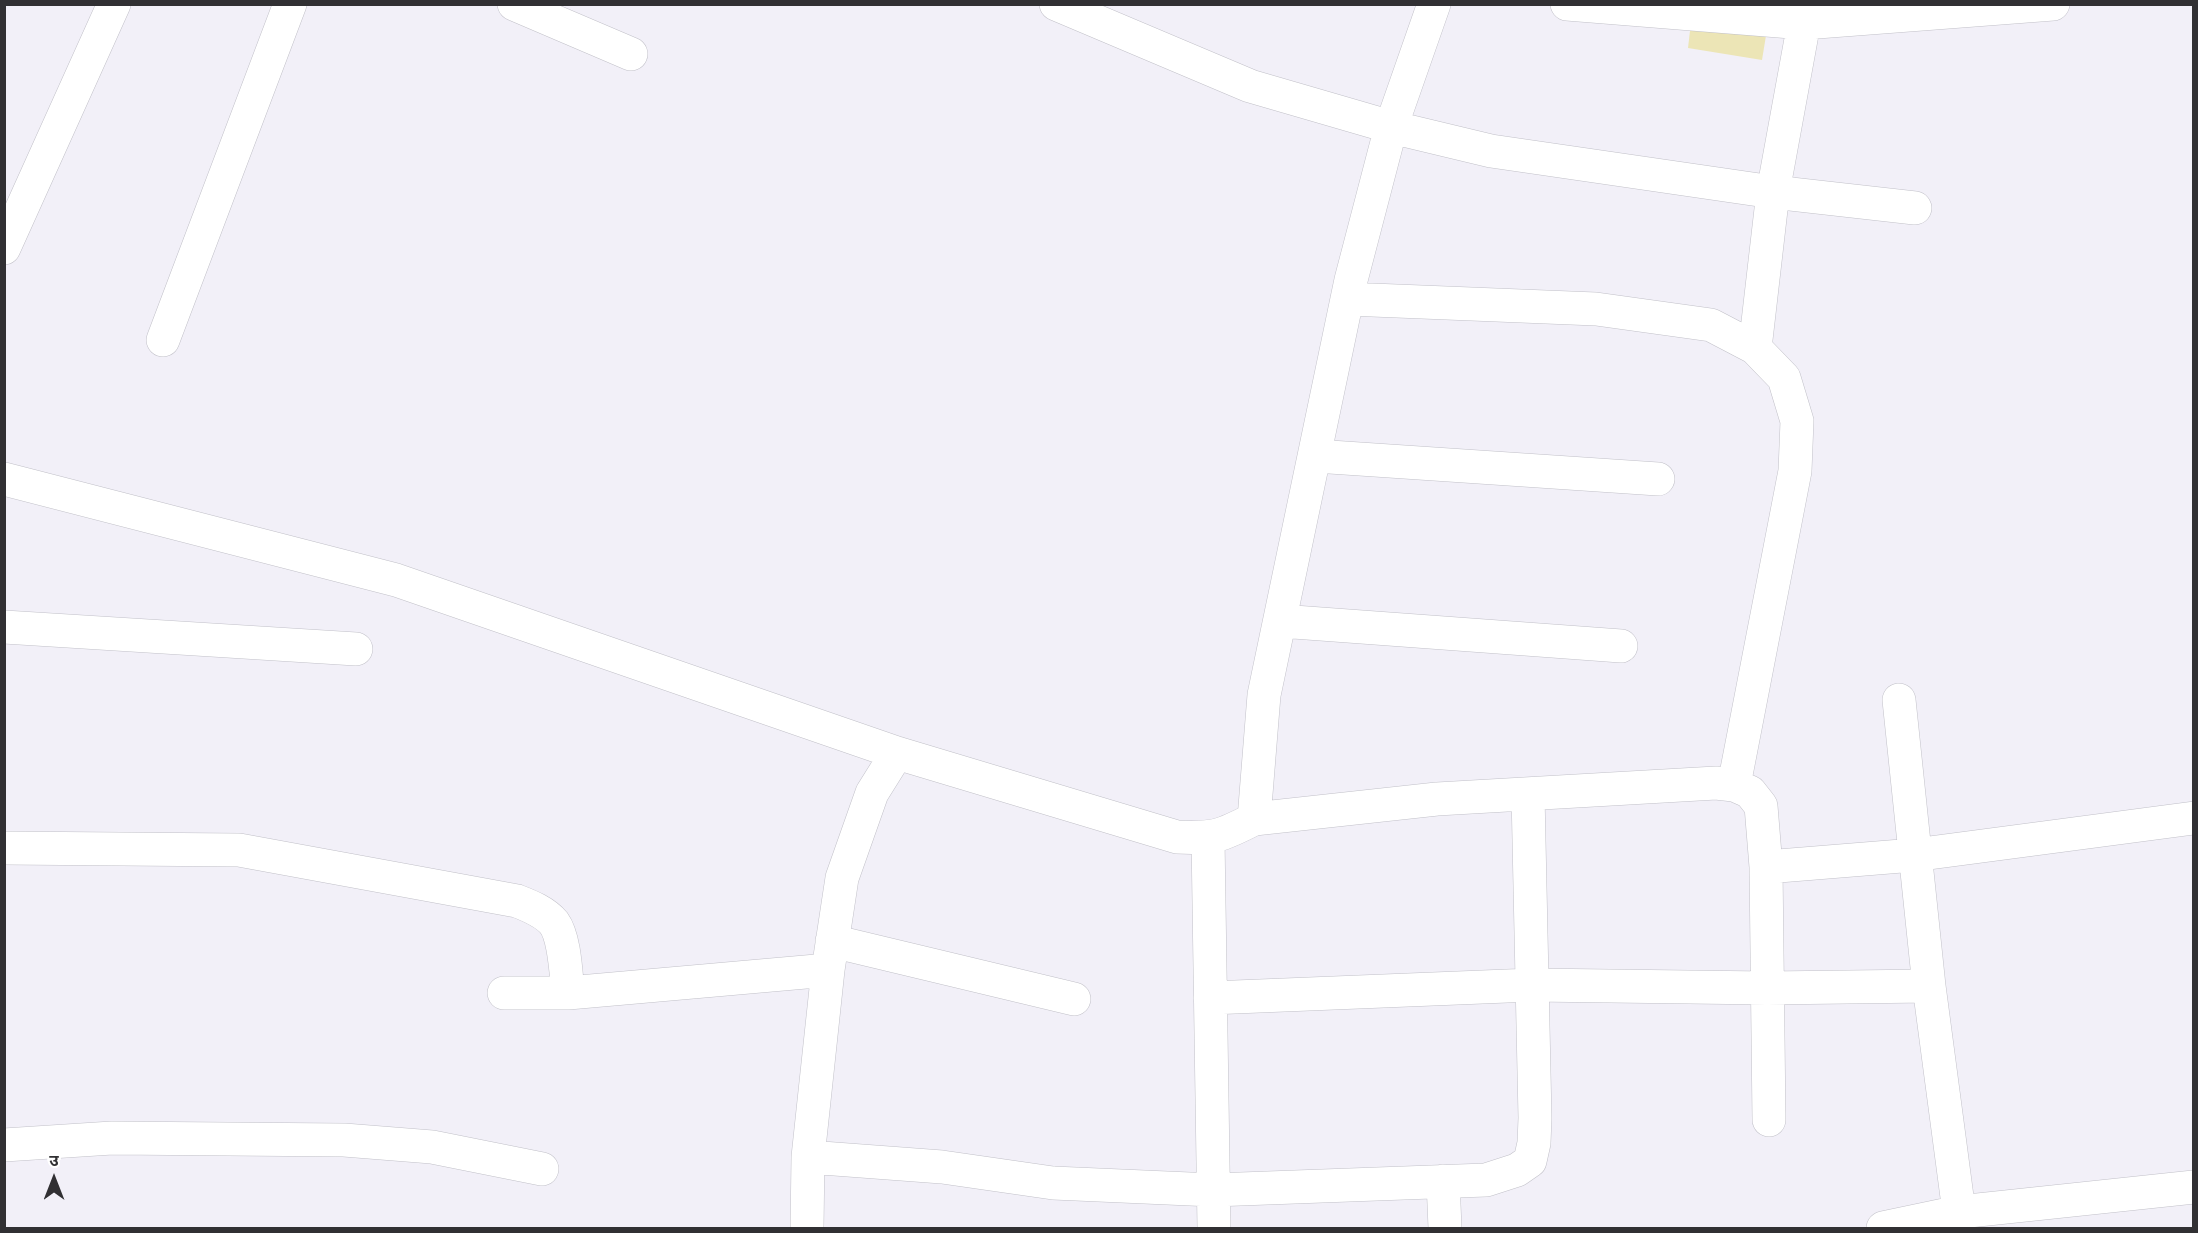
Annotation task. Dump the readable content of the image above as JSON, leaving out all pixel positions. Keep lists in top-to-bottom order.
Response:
{
  "north": "top"
}
